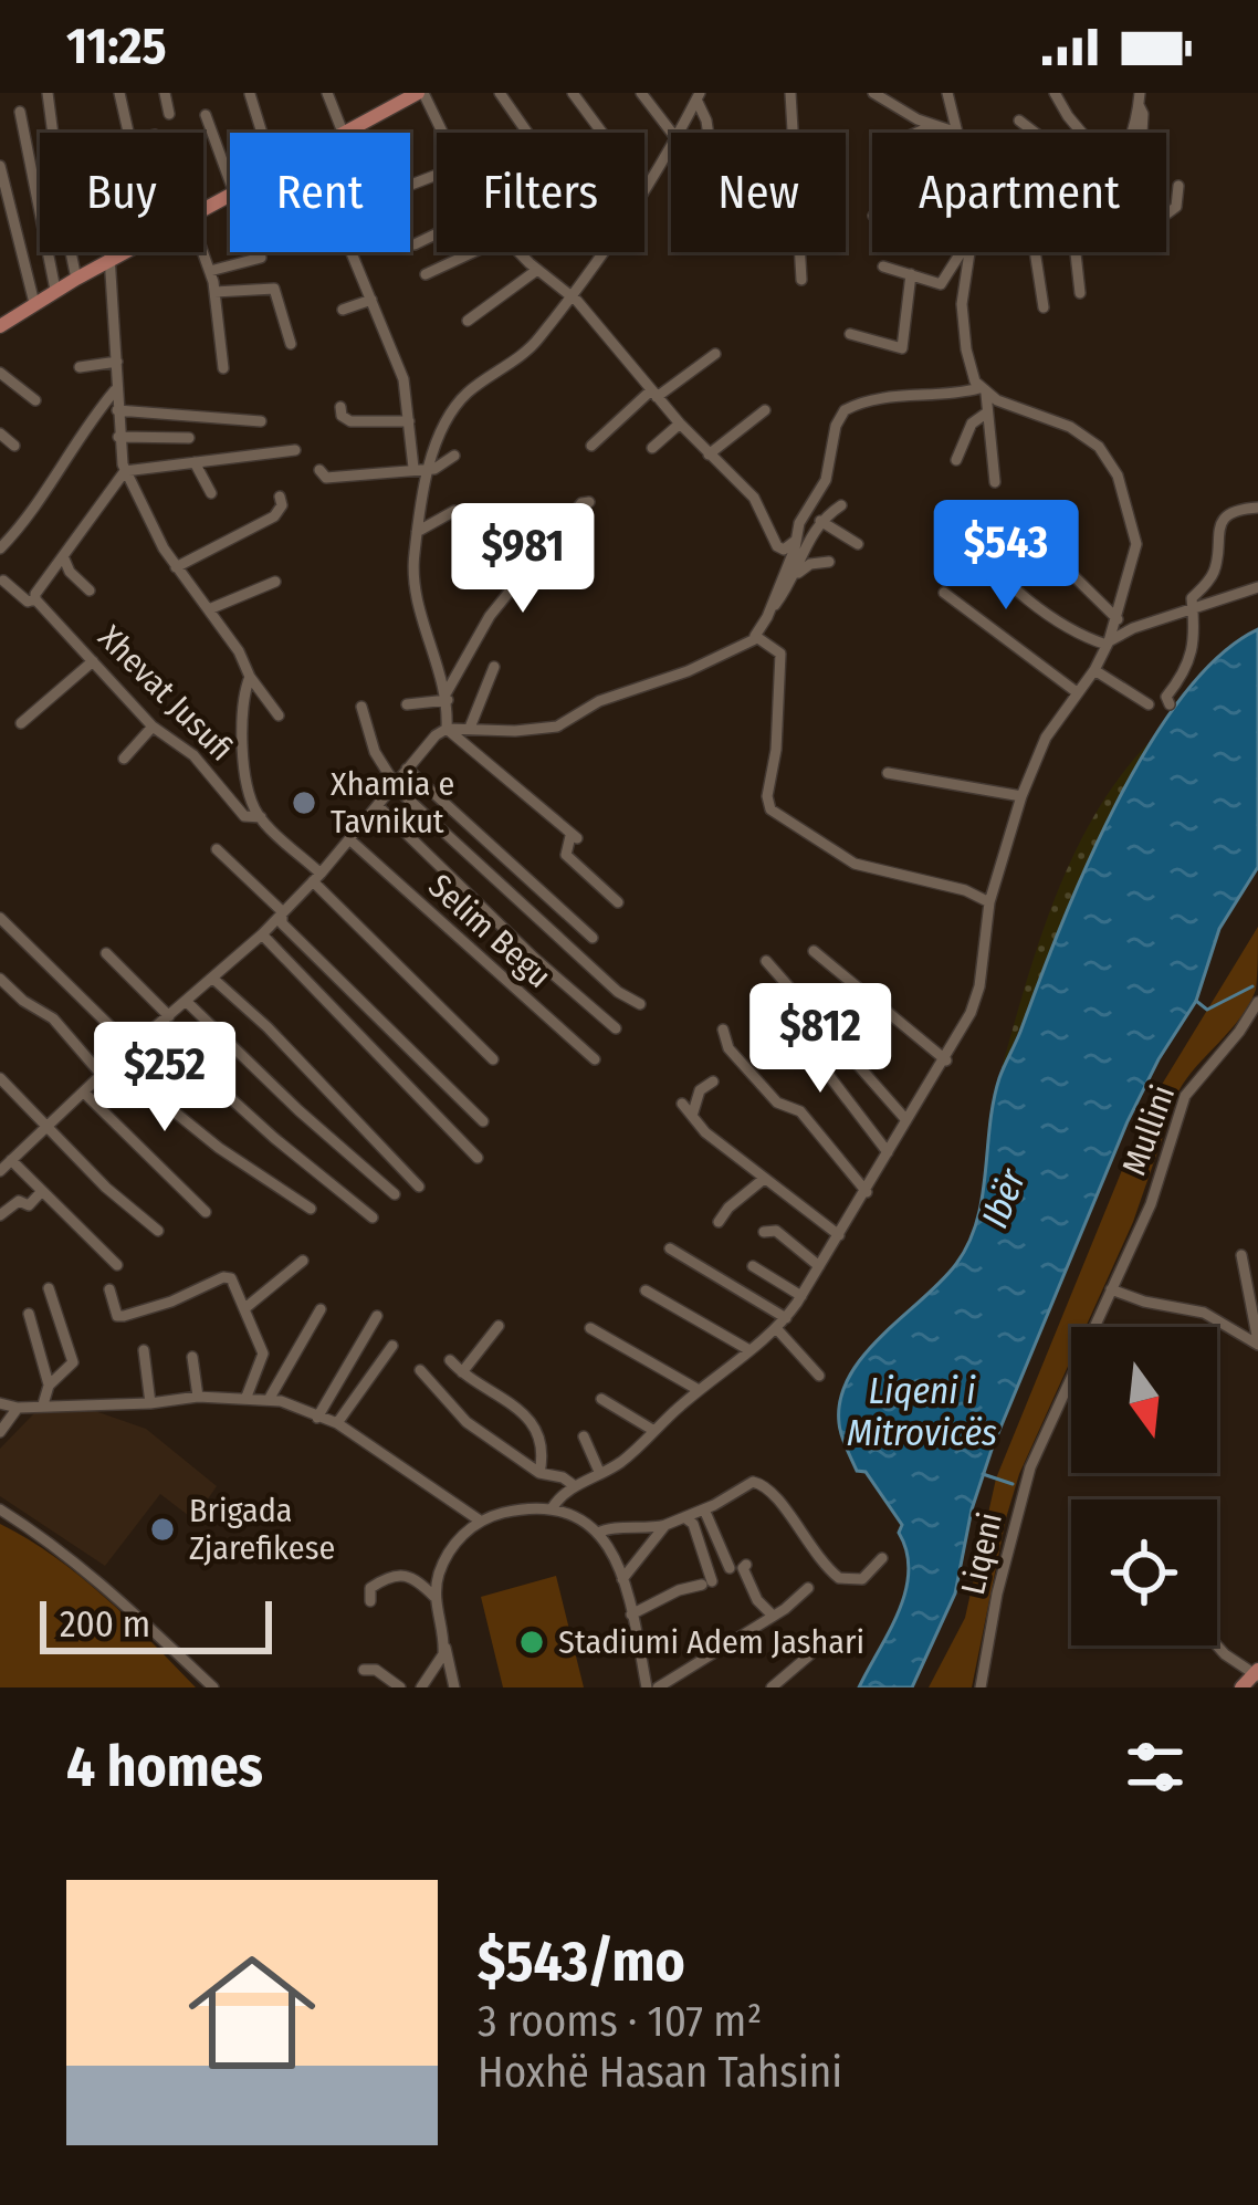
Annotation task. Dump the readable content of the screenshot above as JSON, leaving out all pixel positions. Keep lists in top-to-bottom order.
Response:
{
  "streets": {
    "street": [
      "Xhevat Jusufi",
      "Selim Begu",
      "Mullini",
      "Liqeni"
    ]
  },
  "crossings": [
    ["Mullini", "Liqeni"]
  ],
  "water": ["Ibër", "Liqeni i Mitrovicës"],
  "places": ["Xhamia e Tavnikut", "Brigada Zjarefikese", "Stadiumi Adem Jashari"],
  "scale_bar": "200 m",
  "north": "bottom",
  "page": {
    "status": "11:25",
    "chip": [
      "Buy",
      "Rent",
      "Filters",
      "New",
      "Apartment"
    ],
    "price": [
      "$543",
      "$981",
      "$812",
      "$252"
    ],
    "scale": "200 m",
    "heading": "4 homes",
    "list": [
      {
        "name": "$543/mo",
        "note": "3 rooms · 107 m² · Hoxhë Hasan Tahsini"
      }
    ]
  }
}
